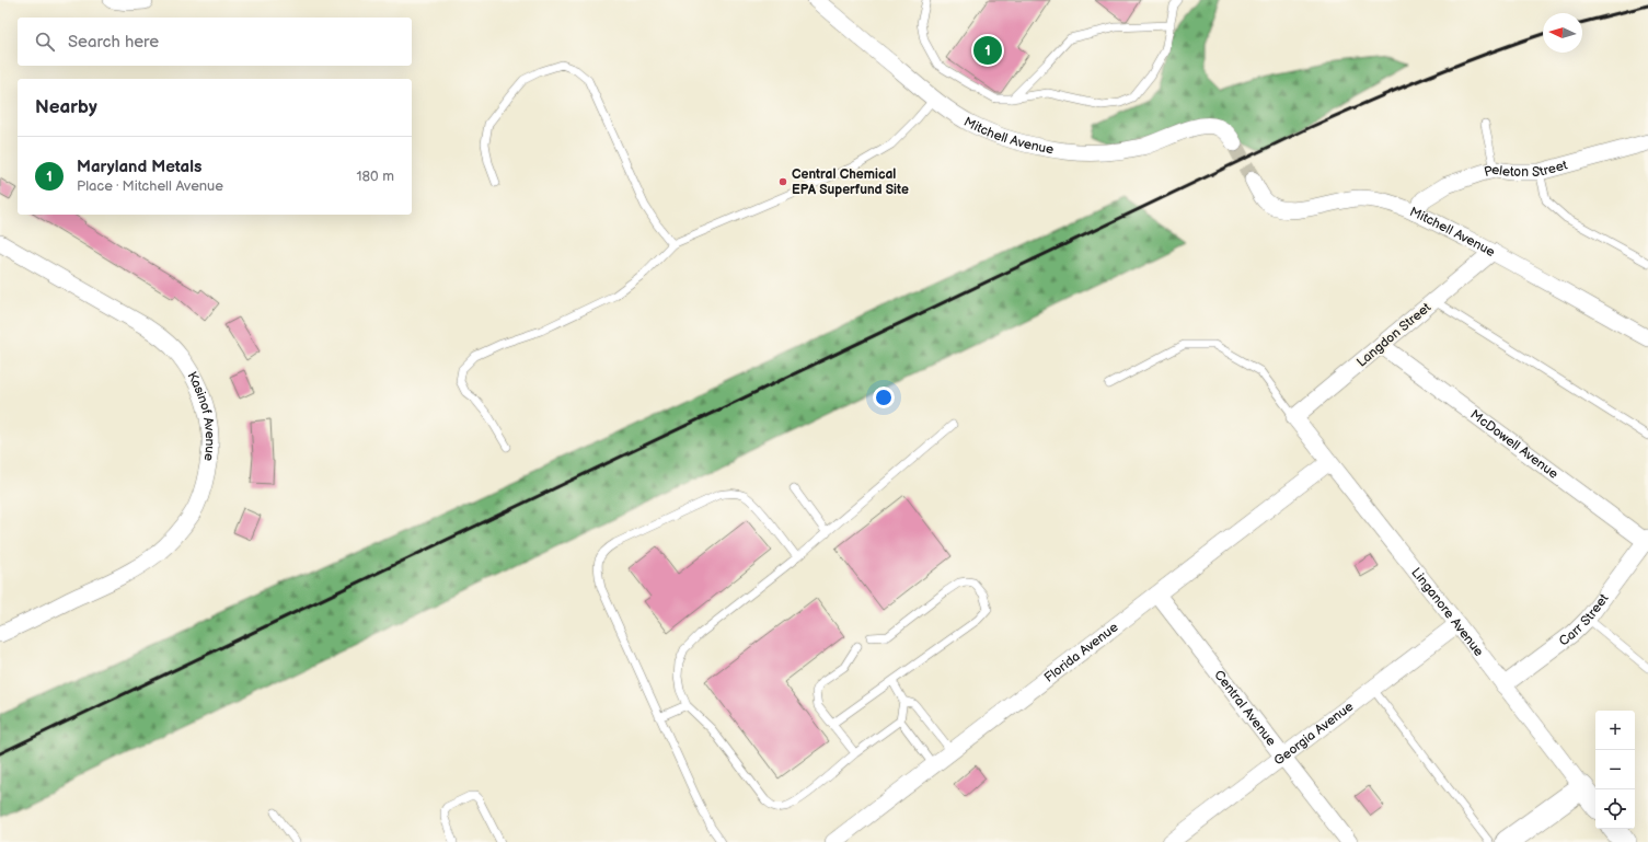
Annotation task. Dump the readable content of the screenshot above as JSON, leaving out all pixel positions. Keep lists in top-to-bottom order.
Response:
{
  "streets": {
    "street": [
      "Mitchell Avenue",
      "Peleton Street",
      "Langdon Street",
      "Kasinof Avenue",
      "McDowell Avenue",
      "Linganore Avenue",
      "Carr Street",
      "Florida Avenue",
      "Central Avenue",
      "Georgia Avenue"
    ]
  },
  "crossings": [
    ["Mitchell Avenue", "Peleton Street"],
    ["Mitchell Avenue", "Langdon Street"],
    ["Langdon Street", "McDowell Avenue"],
    ["Langdon Street", "Linganore Avenue"],
    ["McDowell Avenue", "Carr Street"],
    ["Linganore Avenue", "Carr Street"],
    ["Linganore Avenue", "Florida Avenue"],
    ["Linganore Avenue", "Georgia Avenue"],
    ["Florida Avenue", "Central Avenue"],
    ["Central Avenue", "Georgia Avenue"]
  ],
  "places": ["Central Chemical EPA Superfund Site"],
  "north": "left",
  "page": {
    "search": "Search here",
    "pins": "1",
    "heading": "Nearby",
    "list": [
      {
        "mark": "1",
        "name": "Maryland Metals",
        "note": "Place · Mitchell Avenue",
        "value": "180 m"
      }
    ],
    "map_buttons": ["+", "−"]
  }
}
